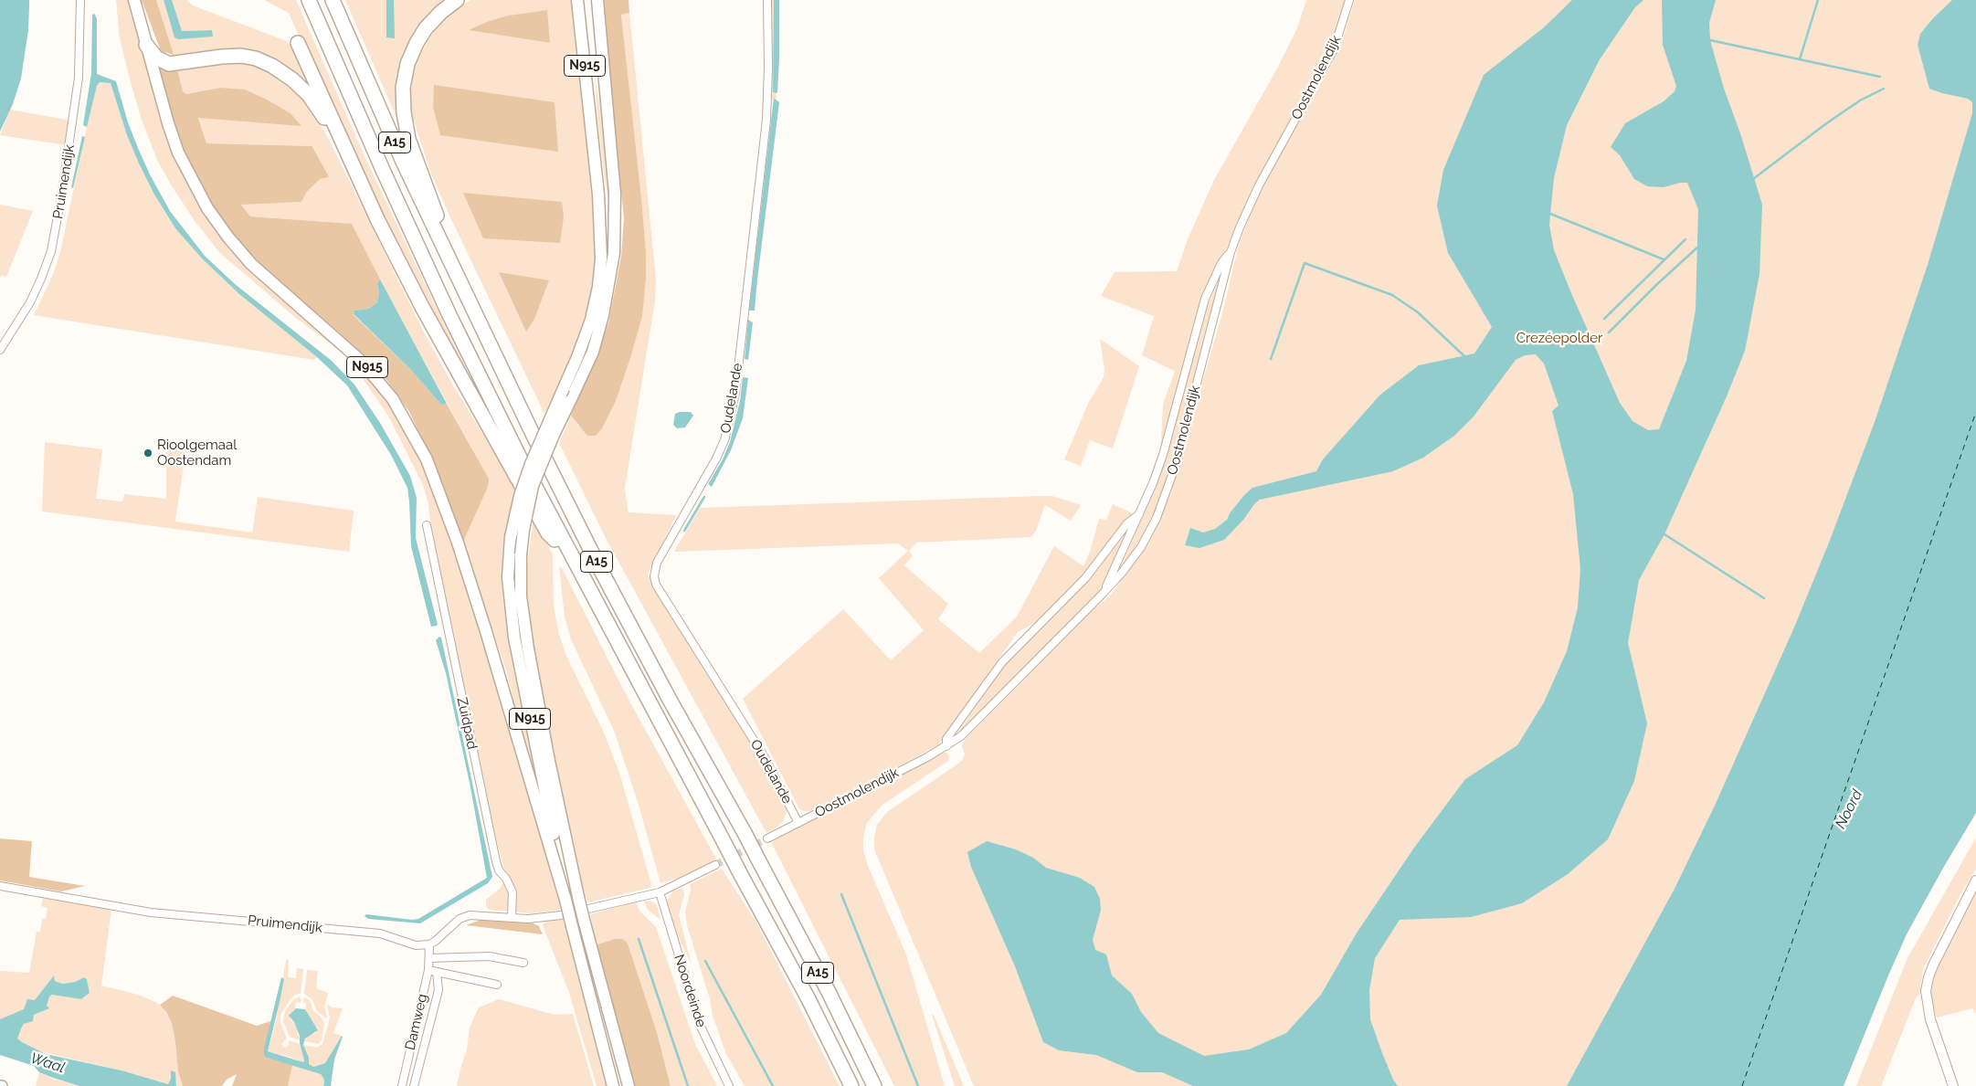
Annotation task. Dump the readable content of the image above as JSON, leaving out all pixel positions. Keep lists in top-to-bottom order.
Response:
{
  "streets": {
    "highway": ["A15"],
    "main road": ["N915"],
    "street": [
      "Oostmolendijk",
      "Pruimendijk",
      "Oudelande",
      "Zuidpad",
      "Noordeinde",
      "Damweg"
    ]
  },
  "crossings": [
    ["N915", "A15"],
    ["Oostmolendijk", "Oudelande"],
    ["Pruimendijk", "Damweg"]
  ],
  "water": ["Noord", "Waal"],
  "parks": ["Crezéepolder"],
  "places": ["Rioolgemaal Oostendam"]
}
